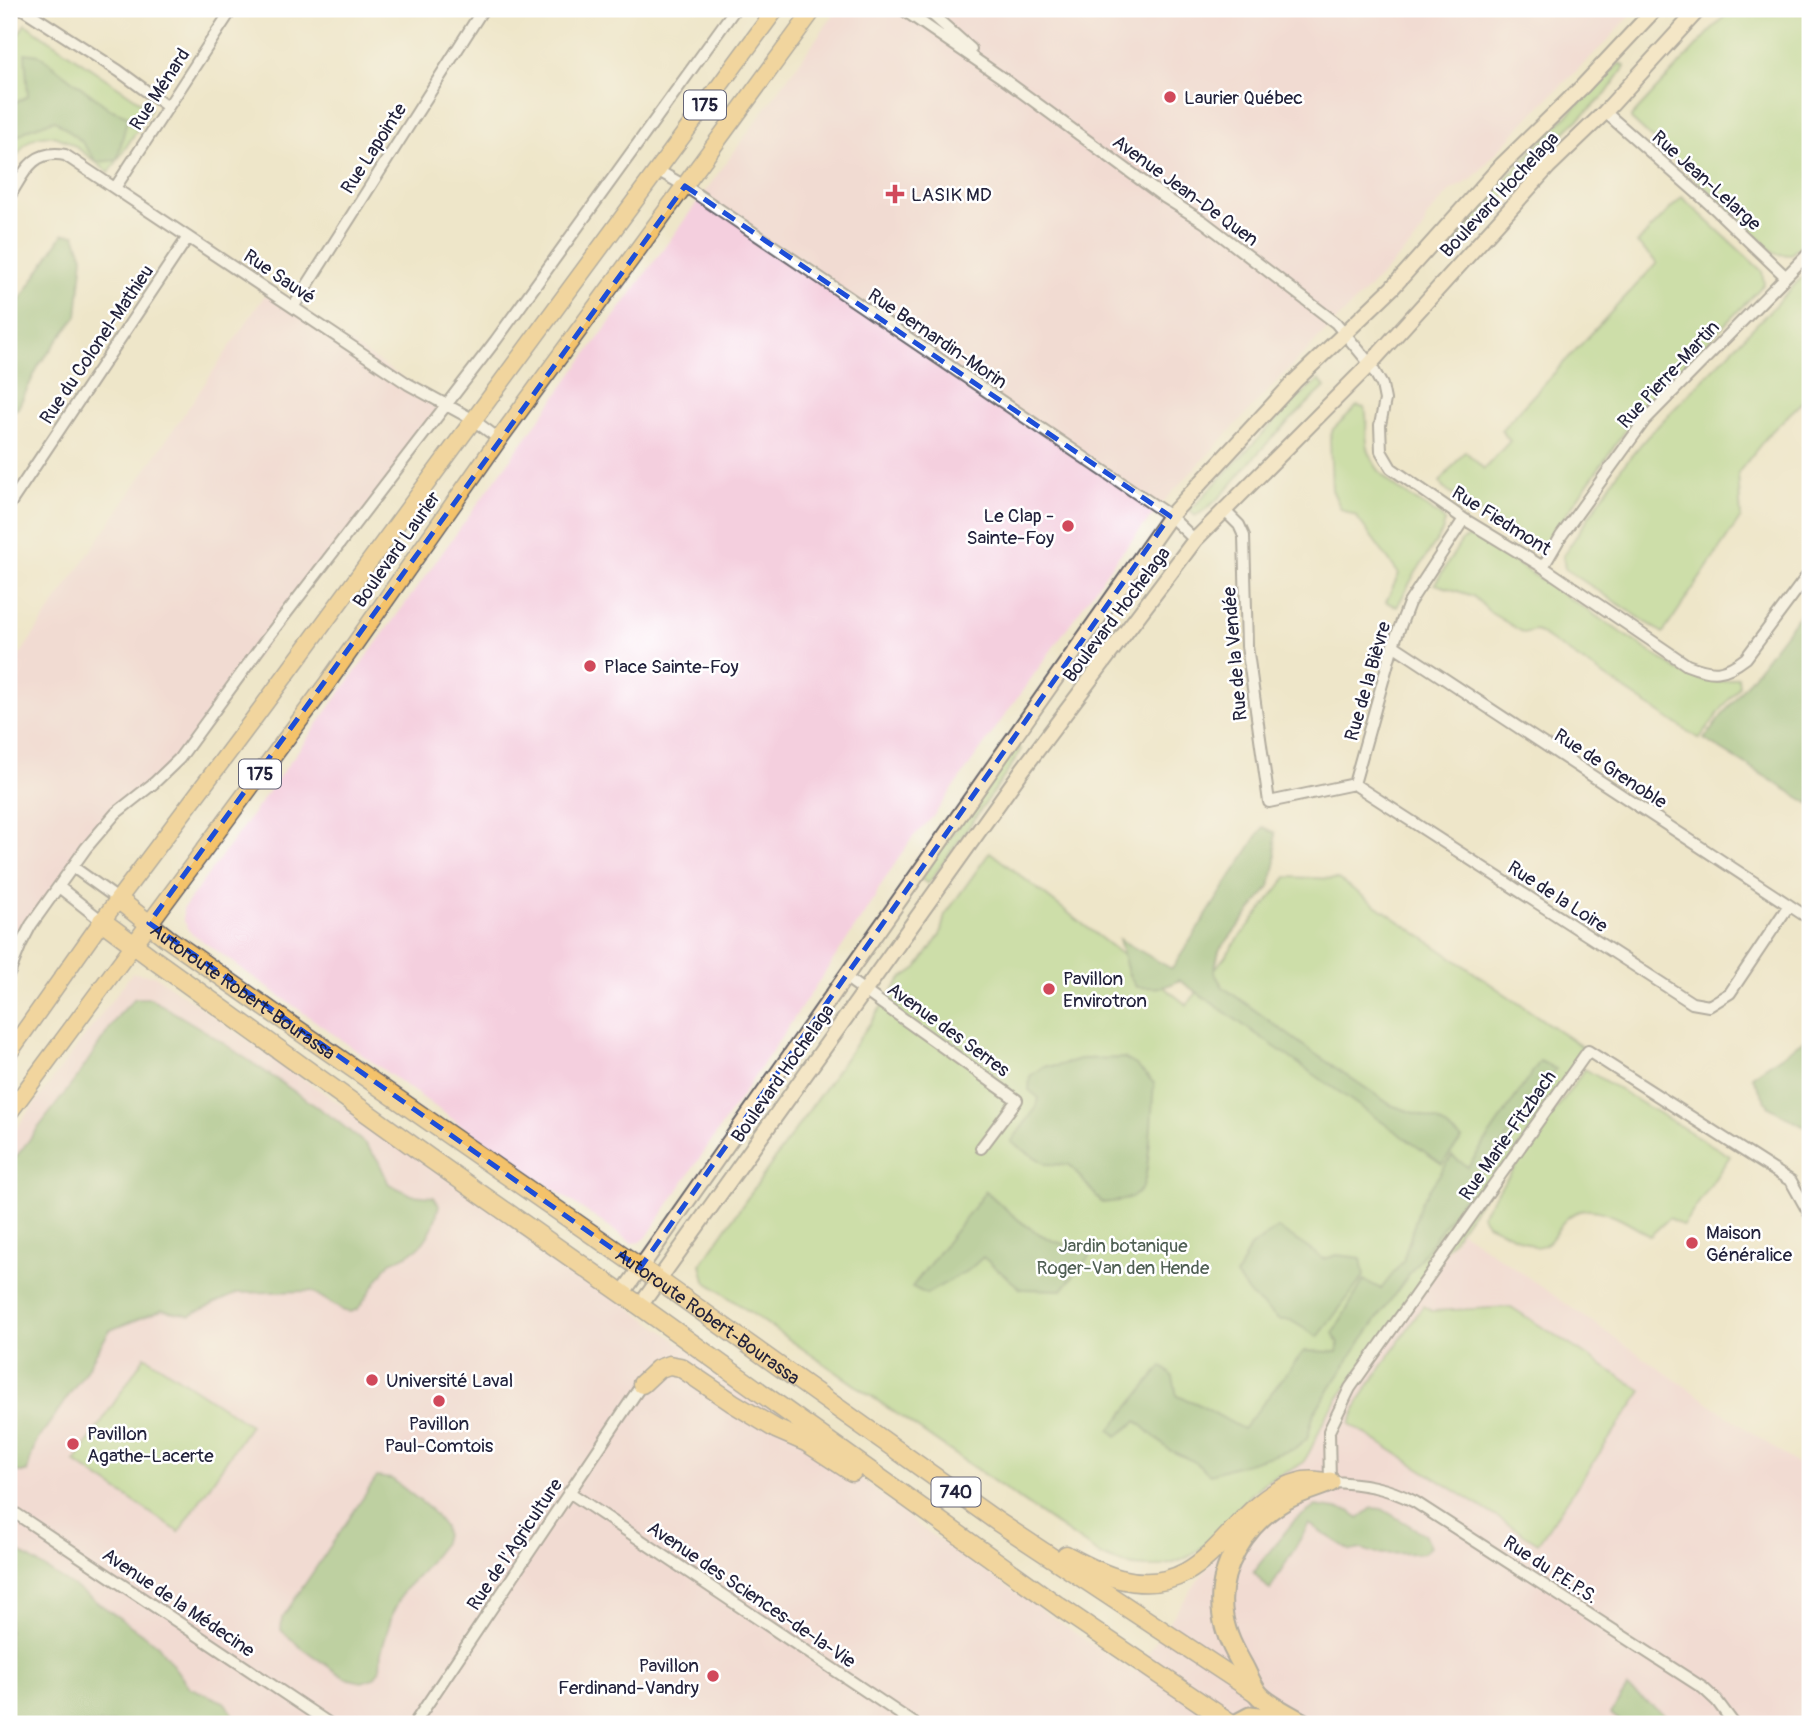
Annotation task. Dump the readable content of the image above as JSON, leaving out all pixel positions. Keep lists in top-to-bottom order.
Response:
{
  "streets": {
    "highway": ["Autoroute Robert-Bourassa", "740"],
    "main road": ["175", "Boulevard Hochelaga", "Boulevard Laurier"],
    "street": [
      "Rue Ménard",
      "Rue Lapointe",
      "Rue Jean-Lelarge",
      "Avenue Jean-De Quen",
      "Rue Sauvé",
      "Rue Bernardin-Morin",
      "Rue du Colonel-Mathieu",
      "Rue Pierre-Martin",
      "Rue Fiedmont",
      "Rue de la Vendée",
      "Rue de la Bièvre",
      "Rue de Grenoble",
      "Rue de la Loire",
      "Avenue des Serres",
      "Rue Marie-Fitzbach",
      "Rue de l'Agriculture",
      "Rue du P.E.P.S.",
      "Avenue des Sciences-de-la-Vie",
      "Avenue de la Médecine"
    ]
  },
  "crossings": [
    ["Rue Ménard", "Rue Sauvé"],
    ["Rue Lapointe", "Rue Sauvé"],
    ["Rue Jean-Lelarge", "Boulevard Hochelaga"],
    ["Rue Jean-Lelarge", "Rue Pierre-Martin"],
    ["Avenue Jean-De Quen", "Boulevard Hochelaga"],
    ["Avenue Jean-De Quen", "Rue Fiedmont"],
    ["Boulevard Hochelaga", "Rue Bernardin-Morin"],
    ["Boulevard Hochelaga", "Rue Fiedmont"],
    ["Boulevard Hochelaga", "Rue de la Vendée"],
    ["Boulevard Hochelaga", "Autoroute Robert-Bourassa"],
    ["Boulevard Hochelaga", "Avenue des Serres"],
    ["Rue Sauvé", "Rue du Colonel-Mathieu"],
    ["Rue Sauvé", "Boulevard Laurier"],
    ["Rue Bernardin-Morin", "Boulevard Laurier"],
    ["Rue Pierre-Martin", "Rue Fiedmont"],
    ["Rue Fiedmont", "Rue de la Bièvre"],
    ["Boulevard Laurier", "Autoroute Robert-Bourassa"],
    ["Rue de la Vendée", "Rue de la Bièvre"],
    ["Rue de la Vendée", "Rue de la Loire"],
    ["Rue de la Bièvre", "Rue de Grenoble"],
    ["Rue de la Bièvre", "Rue de la Loire"],
    ["Rue de Grenoble", "Rue de la Loire"],
    ["Rue Marie-Fitzbach", "Rue du P.E.P.S."],
    ["Rue de l'Agriculture", "Avenue des Sciences-de-la-Vie"]
  ],
  "parks": ["Jardin botanique Roger-Van den Hende"],
  "places": {
    "other": [
      "Laurier Québec",
      "Le Clap - Sainte-Foy",
      "Place Sainte-Foy",
      "Pavillon Envirotron",
      "Maison Généralice",
      "Université Laval",
      "Pavillon Paul-Comtois",
      "Pavillon Agathe-Lacerte",
      "Pavillon Ferdinand-Vandry"
    ],
    "health": ["LASIK MD"]
  }
}
